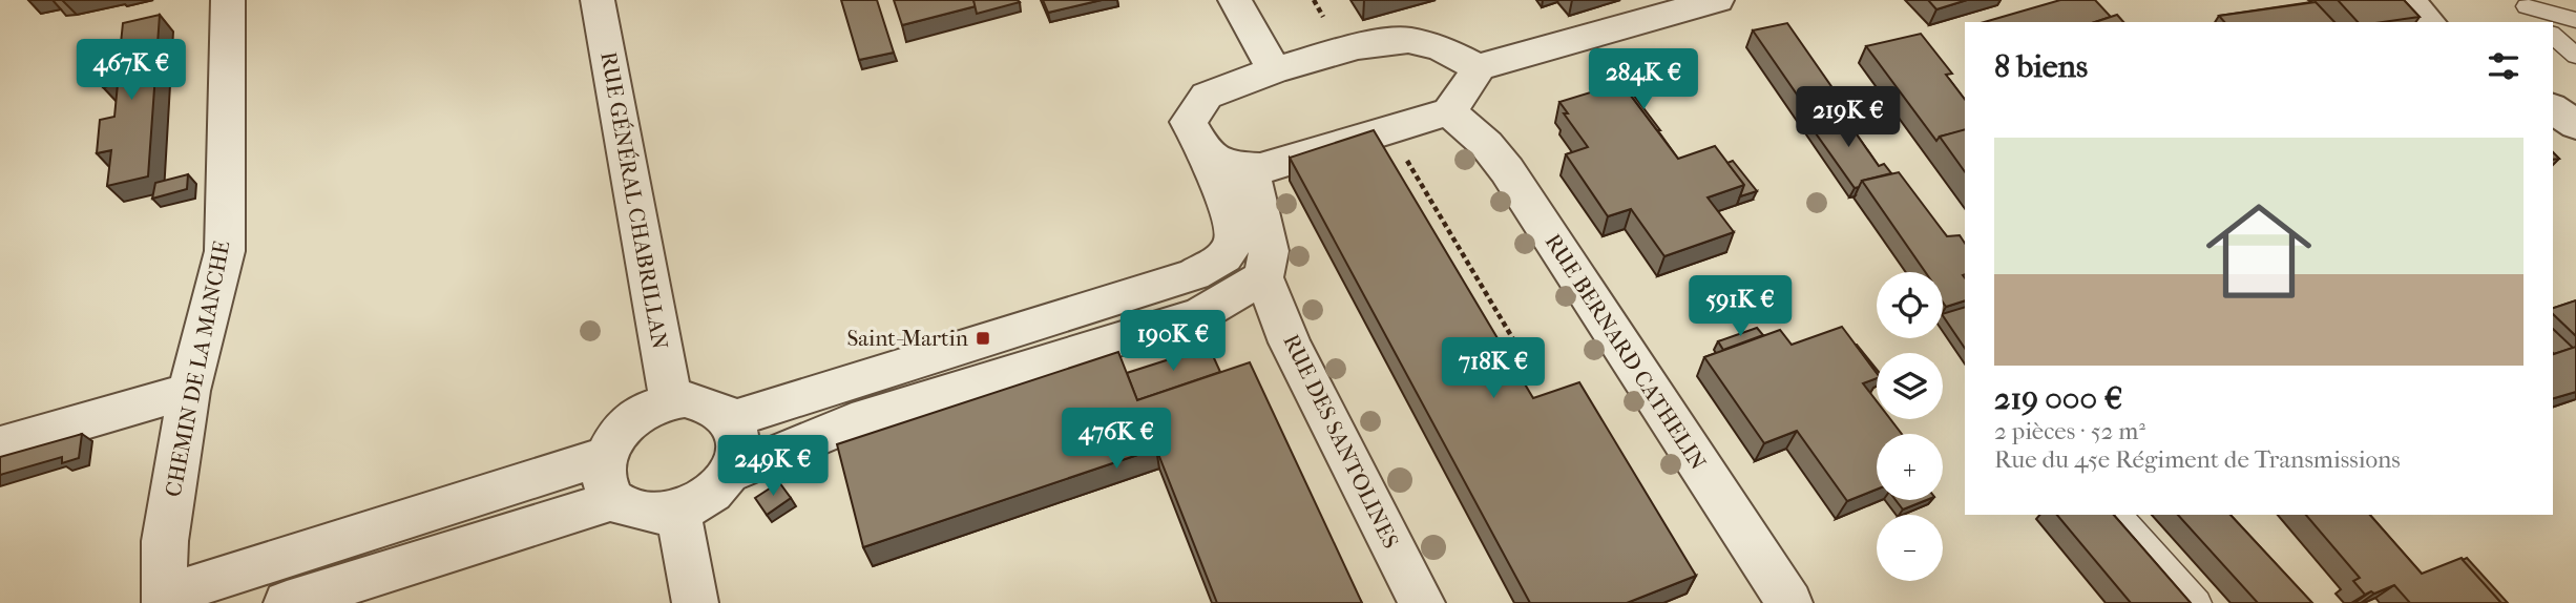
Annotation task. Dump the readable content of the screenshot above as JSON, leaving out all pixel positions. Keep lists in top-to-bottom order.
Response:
{
  "streets": {
    "street": [
      "RUE GÉNÉRAL CHABRILLAN",
      "RUE BERNARD CATHELIN",
      "CHEMIN DE LA MANCHE",
      "RUE DES SANTOLINES"
    ]
  },
  "places": {
    "transit": ["Saint-Martin"]
  },
  "page": {
    "heading": "8 biens",
    "price": [
      "467K €",
      "284K €",
      "219K €",
      "591K €",
      "190K €",
      "718K €",
      "476K €",
      "249K €"
    ],
    "list": [
      {
        "name": "219 000 €",
        "note": "2 pièces · 52 m² · Rue du 45e Régiment de Transmissions"
      }
    ],
    "map_buttons": ["+", "−"]
  }
}
